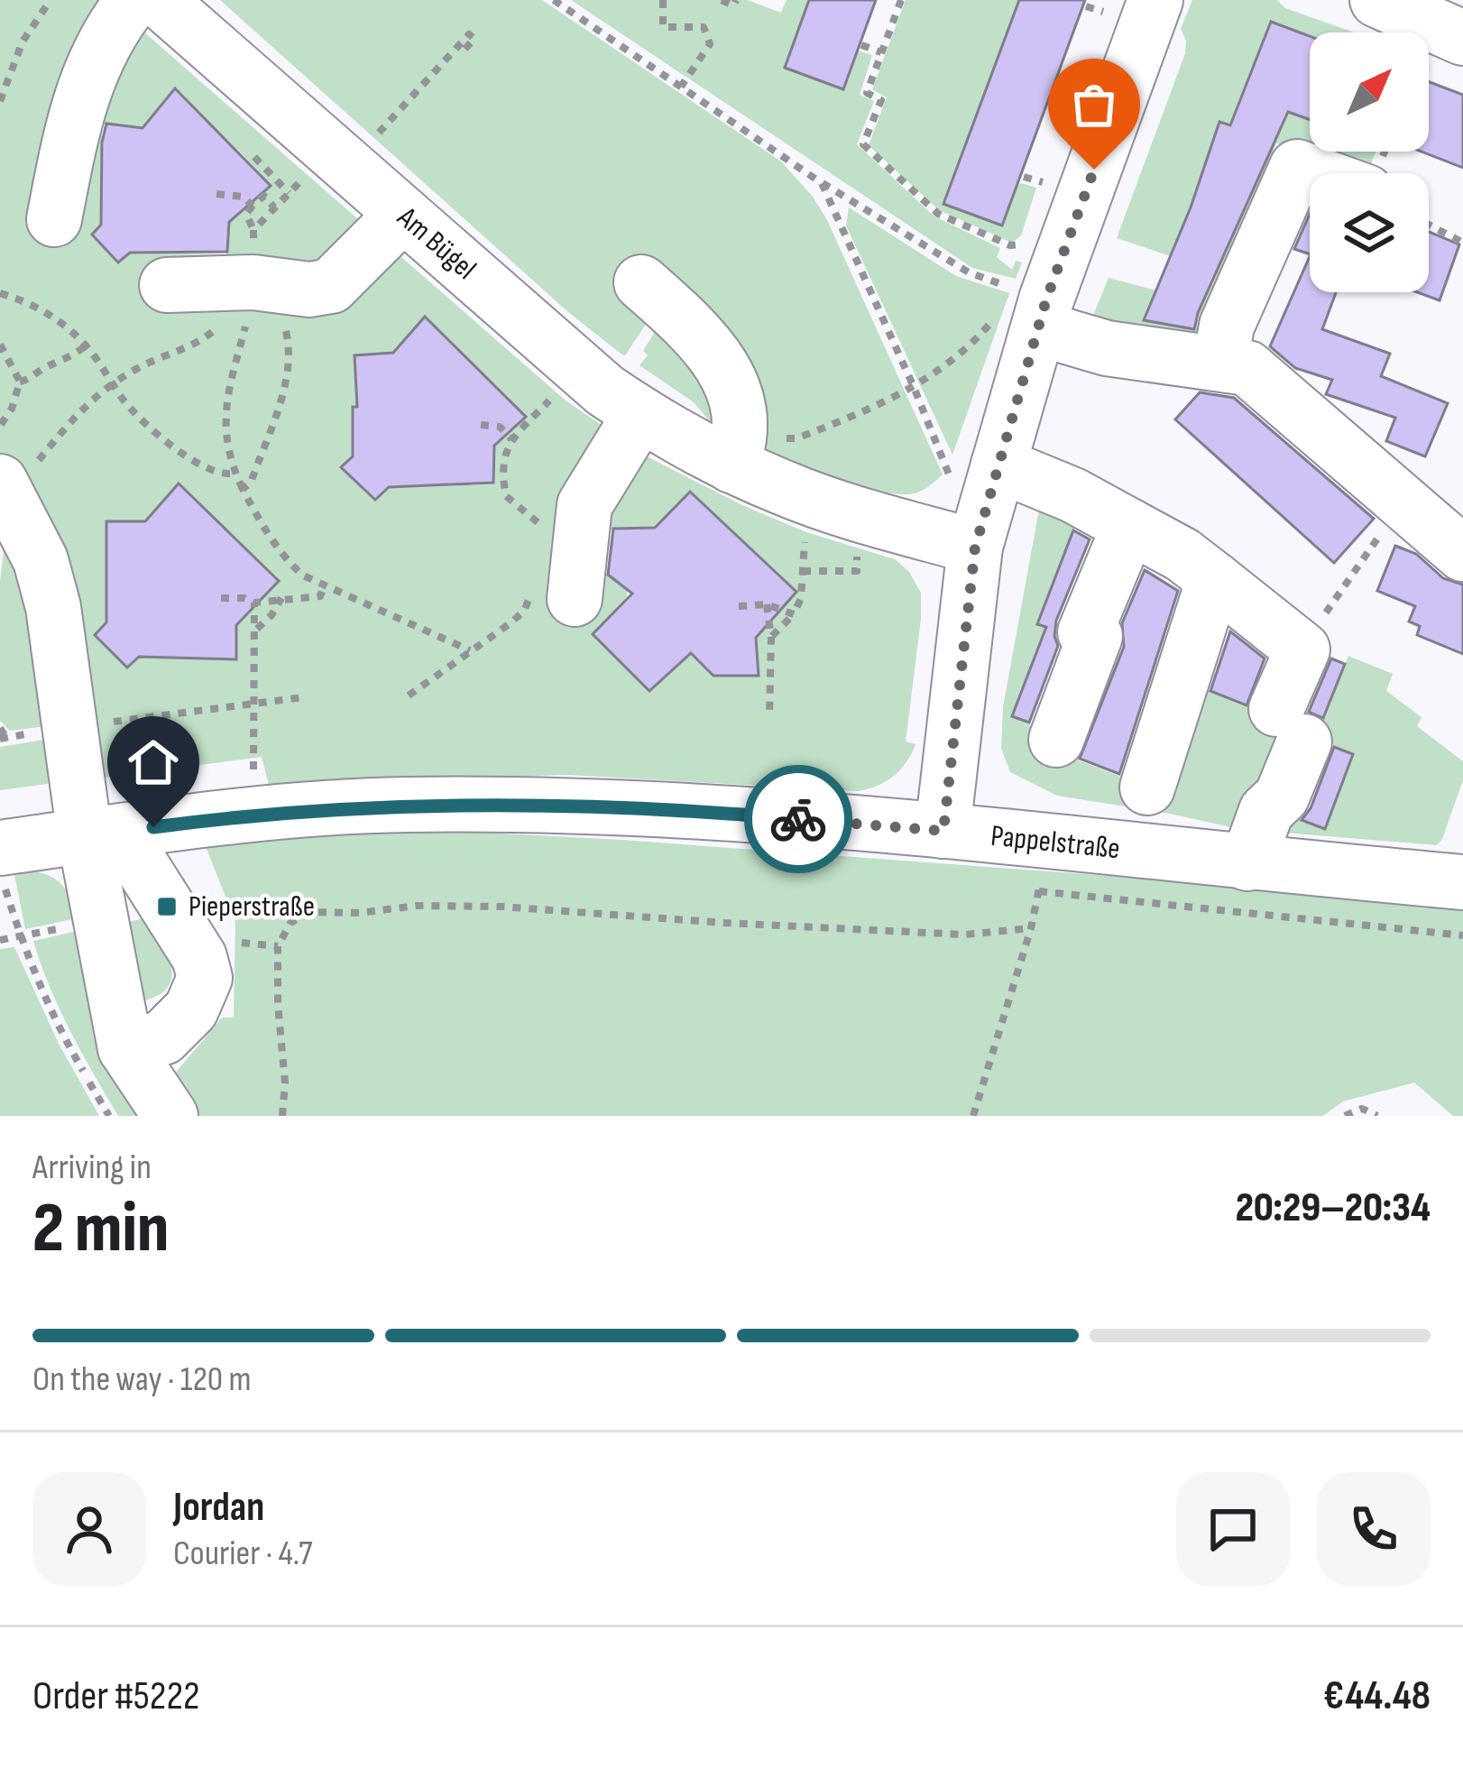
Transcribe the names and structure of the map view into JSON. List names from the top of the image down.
{
  "streets": {
    "street": ["Am Bügel", "Pappelstraße"]
  },
  "places": {
    "transit": ["Pieperstraße"]
  },
  "north": "top right",
  "page": {
    "heading": ["2 min", "Arriving in", "20:29–20:34"],
    "panel": [
      "Jordan",
      "Courier · 4.7",
      "Order #5222",
      "€44.48"
    ],
    "bar": "On the way · 120 m"
  }
}
